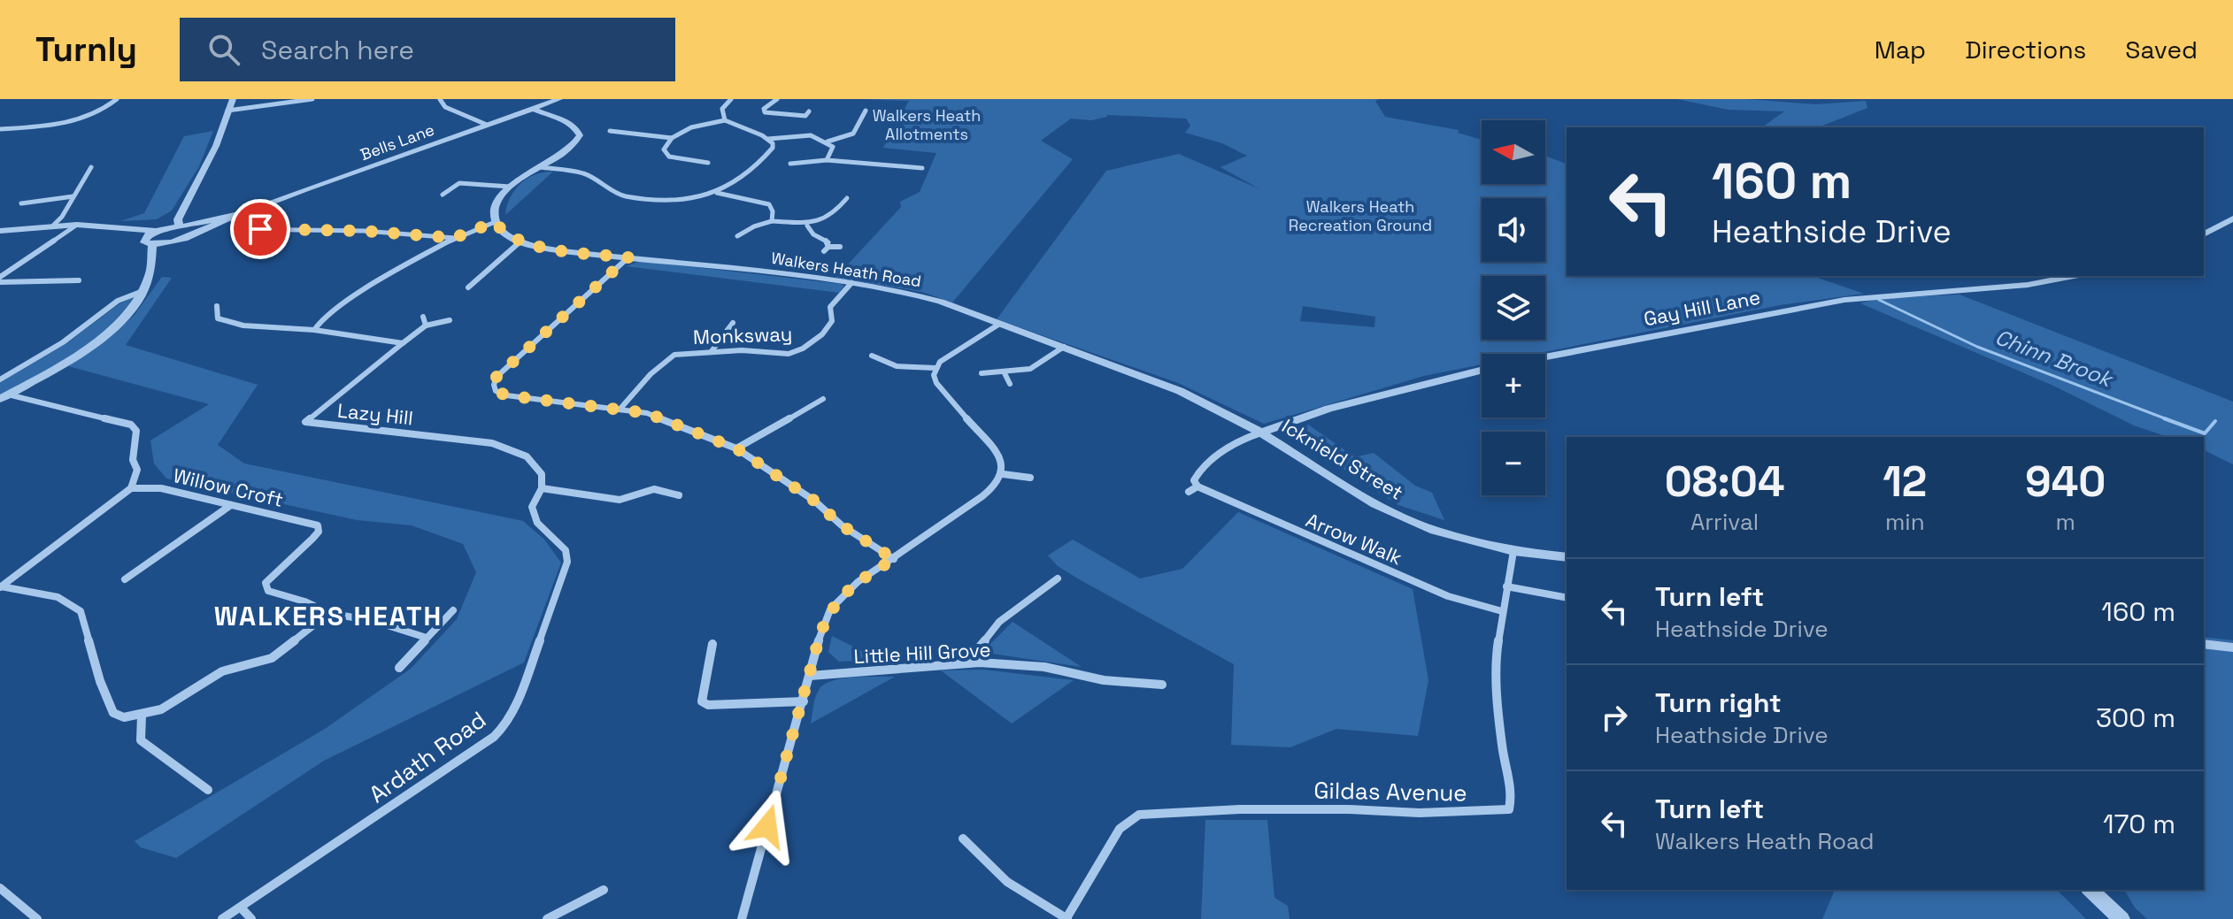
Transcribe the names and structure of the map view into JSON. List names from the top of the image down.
{
  "streets": {
    "street": [
      "Bells Lane",
      "Walkers Heath Road",
      "Gay Hill Lane",
      "Monksway",
      "Lazy Hill",
      "Icknield Street",
      "Willow Croft",
      "Arrow Walk",
      "Little Hill Grove",
      "Ardath Road",
      "Gildas Avenue"
    ]
  },
  "crossings": [
    ["Walkers Heath Road", "Gay Hill Lane"],
    ["Walkers Heath Road", "Monksway"],
    ["Walkers Heath Road", "Icknield Street"],
    ["Gay Hill Lane", "Icknield Street"],
    ["Lazy Hill", "Ardath Road"],
    ["Icknield Street", "Gildas Avenue"],
    ["Arrow Walk", "Gildas Avenue"]
  ],
  "districts": ["WALKERS HEATH"],
  "water": ["Chinn Brook"],
  "parks": ["Walkers Heath Allotments", "Walkers Heath Recreation Ground"],
  "north": "left",
  "page": {
    "header": "Turnly",
    "search": "Search here",
    "nav": ["Map", "Directions", "Saved"],
    "map_buttons": ["+", "−"],
    "turn": ["160 m", "Heathside Drive"],
    "eta": [
      "08:04",
      "Arrival",
      "12",
      "min",
      "940",
      "m"
    ],
    "list": [
      {
        "name": "Turn left",
        "note": "Heathside Drive",
        "value": "160 m"
      },
      {
        "name": "Turn right",
        "note": "Heathside Drive",
        "value": "300 m"
      },
      {
        "name": "Turn left",
        "note": "Walkers Heath Road",
        "value": "170 m"
      }
    ]
  }
}
